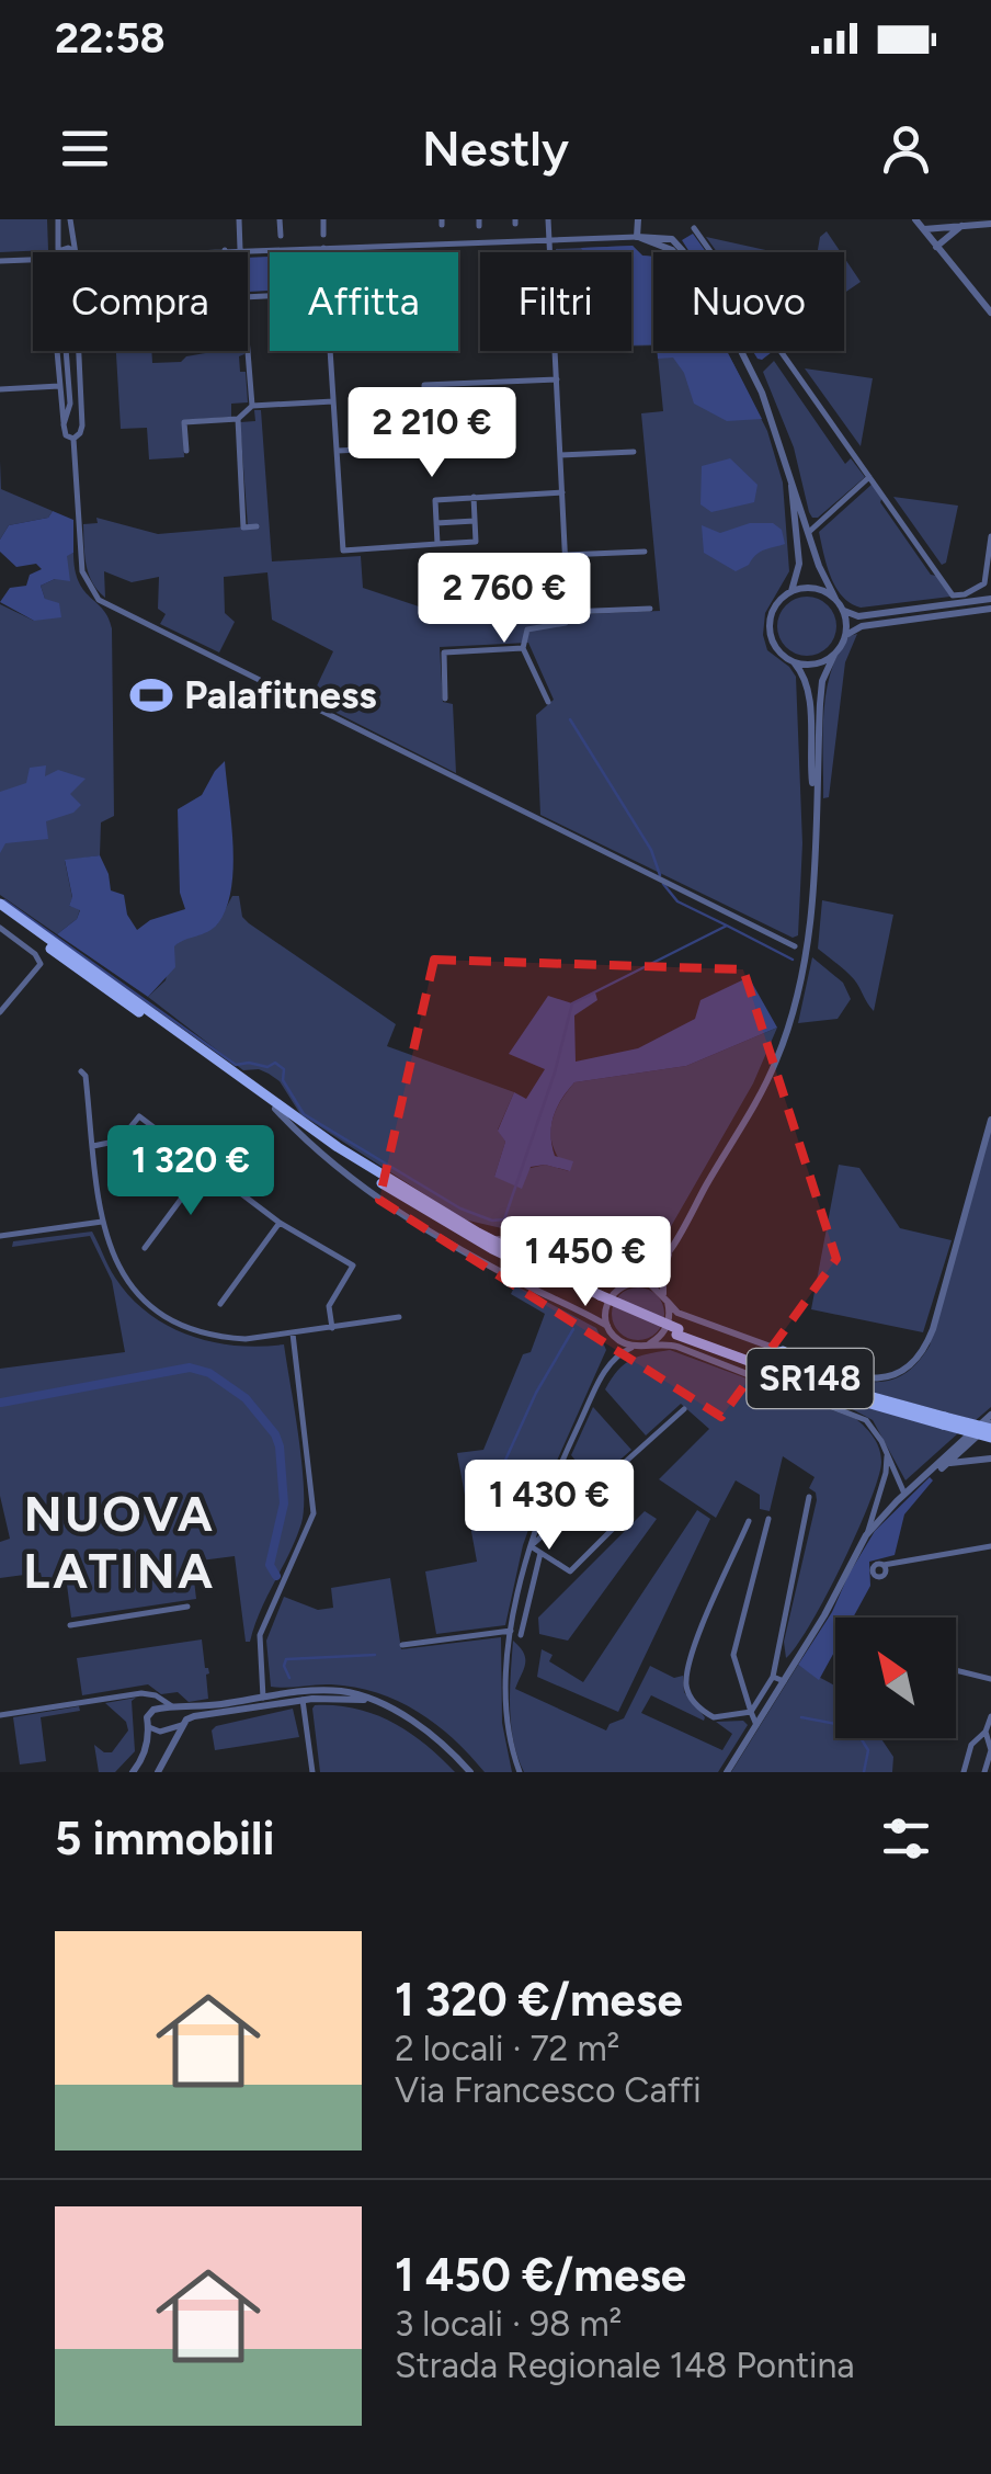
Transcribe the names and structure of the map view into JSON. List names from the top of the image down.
{
  "streets": {
    "main road": ["SR148"]
  },
  "districts": ["NUOVA LATINA"],
  "places": {
    "sports": ["Palafitness"]
  },
  "north": "top left",
  "page": {
    "status": "22:58",
    "header": "Nestly",
    "chip": [
      "Compra",
      "Affitta",
      "Filtri",
      "Nuovo"
    ],
    "price": [
      "2 210 €",
      "2 760 €",
      "1 320 €",
      "1 450 €",
      "1 430 €"
    ],
    "heading": "5 immobili",
    "list": [
      {
        "name": "1 320 €/mese",
        "note": "2 locali · 72 m² · Via Francesco Caffi"
      },
      {
        "name": "1 450 €/mese",
        "note": "3 locali · 98 m² · Strada Regionale 148 Pontina"
      }
    ]
  }
}
